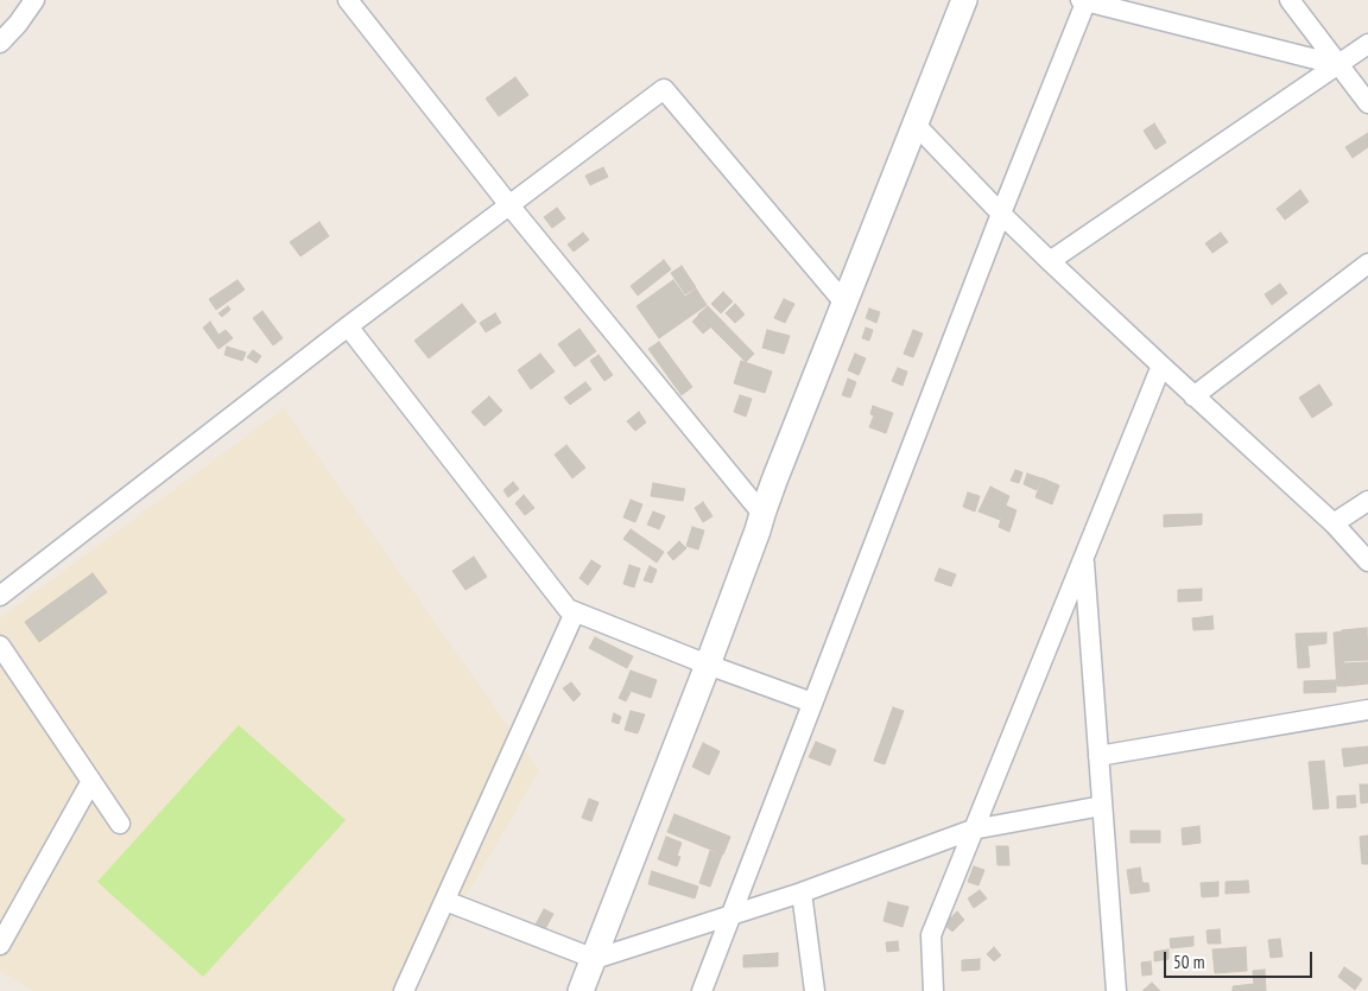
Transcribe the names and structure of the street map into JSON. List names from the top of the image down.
{
  "scale_bar": "50 m"
}
